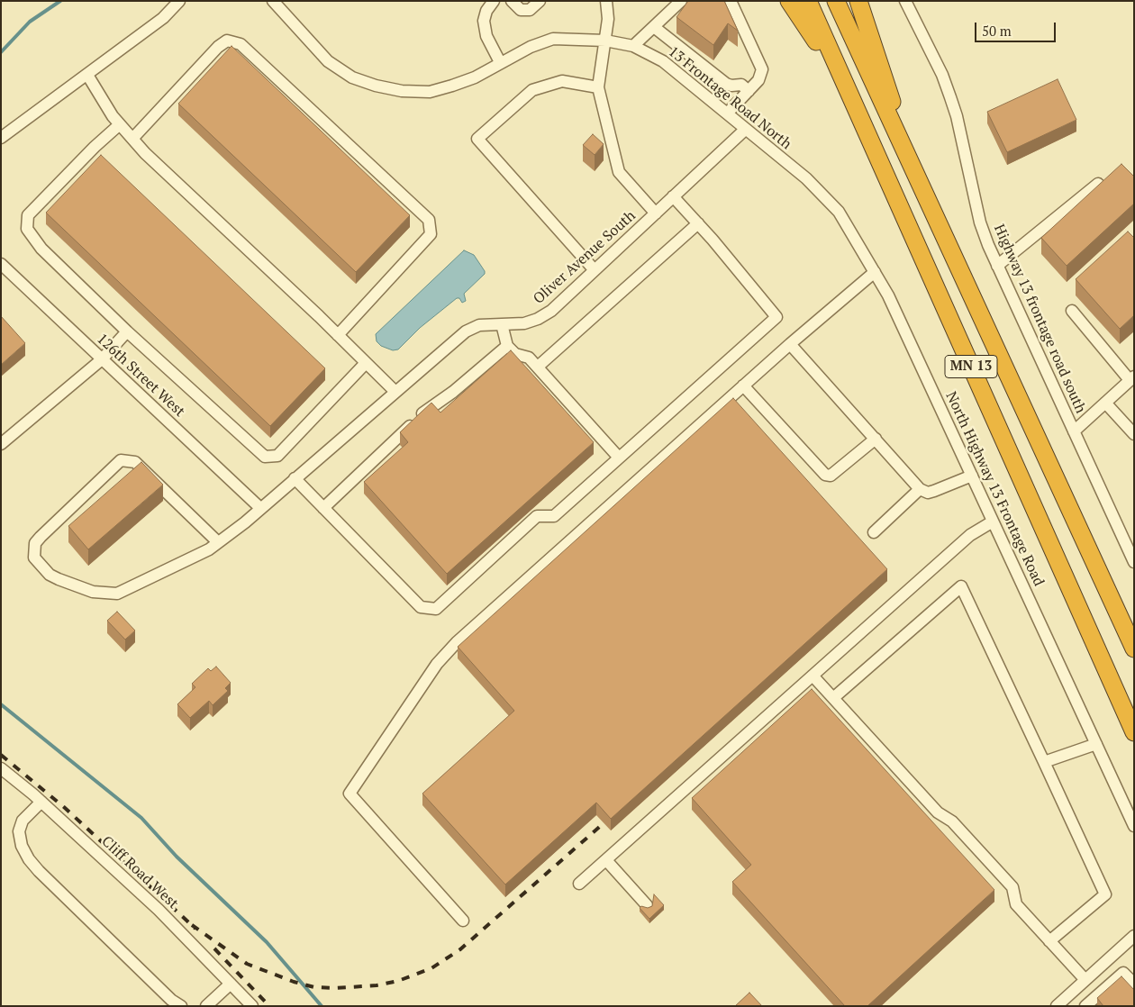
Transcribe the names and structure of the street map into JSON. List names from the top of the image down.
{
  "streets": {
    "highway": ["MN 13"],
    "street": [
      "13 Frontage Road North",
      "Oliver Avenue South",
      "Highway 13 frontage road south",
      "126th Street West",
      "North Highway 13 Frontage Road",
      "Cliff Road West"
    ]
  },
  "crossings": [
    ["13 Frontage Road North", "Oliver Avenue South"],
    ["13 Frontage Road North", "North Highway 13 Frontage Road"],
    ["Oliver Avenue South", "126th Street West"]
  ],
  "scale_bar": "50 m"
}
